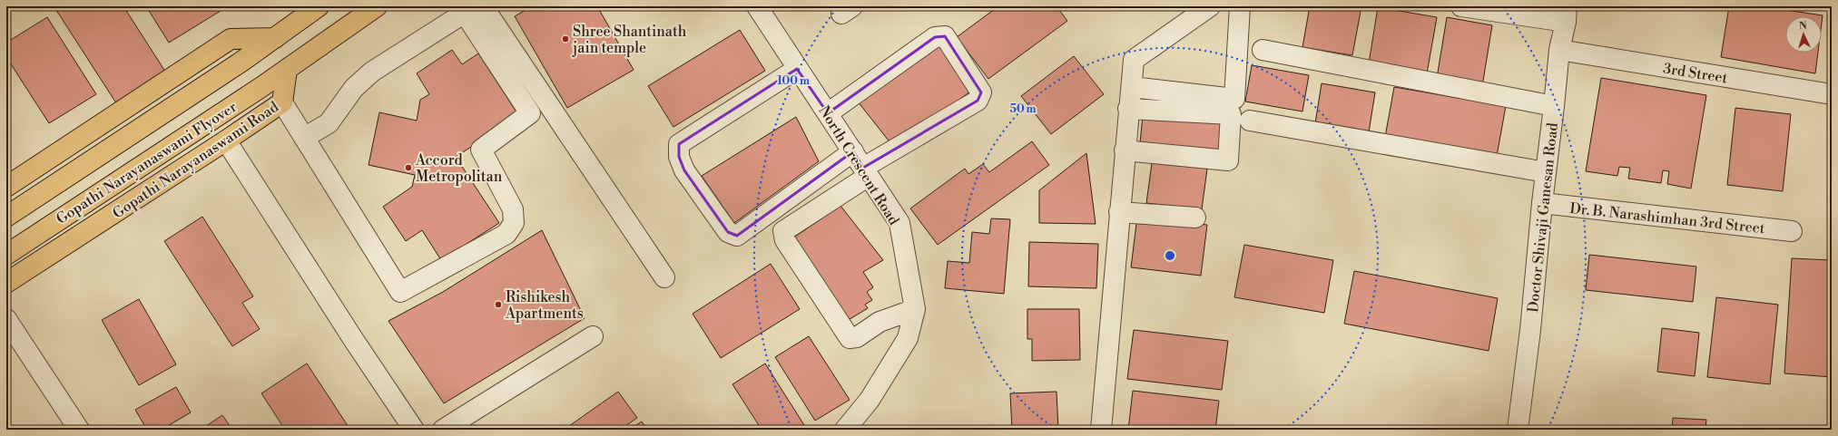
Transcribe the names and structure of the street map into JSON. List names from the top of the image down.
{
  "streets": {
    "main road": ["Gopathi Narayanaswami Road", "Gopathi Narayanaswami Flyover"],
    "street": [
      "3rd Street",
      "North Crescent Road",
      "Doctor Shivaji Ganesan Road",
      "Dr. B. Narashimhan 3rd Street"
    ]
  },
  "crossings": [
    ["3rd Street", "Doctor Shivaji Ganesan Road"],
    ["Gopathi Narayanaswami Road", "Gopathi Narayanaswami Flyover"],
    ["Doctor Shivaji Ganesan Road", "Dr. B. Narashimhan 3rd Street"]
  ],
  "places": ["Shree Shantinath jain temple", "Accord Metropolitan", "Rishikesh Apartments"],
  "north": "top",
  "rings": ["100 m", "50 m"]
}
